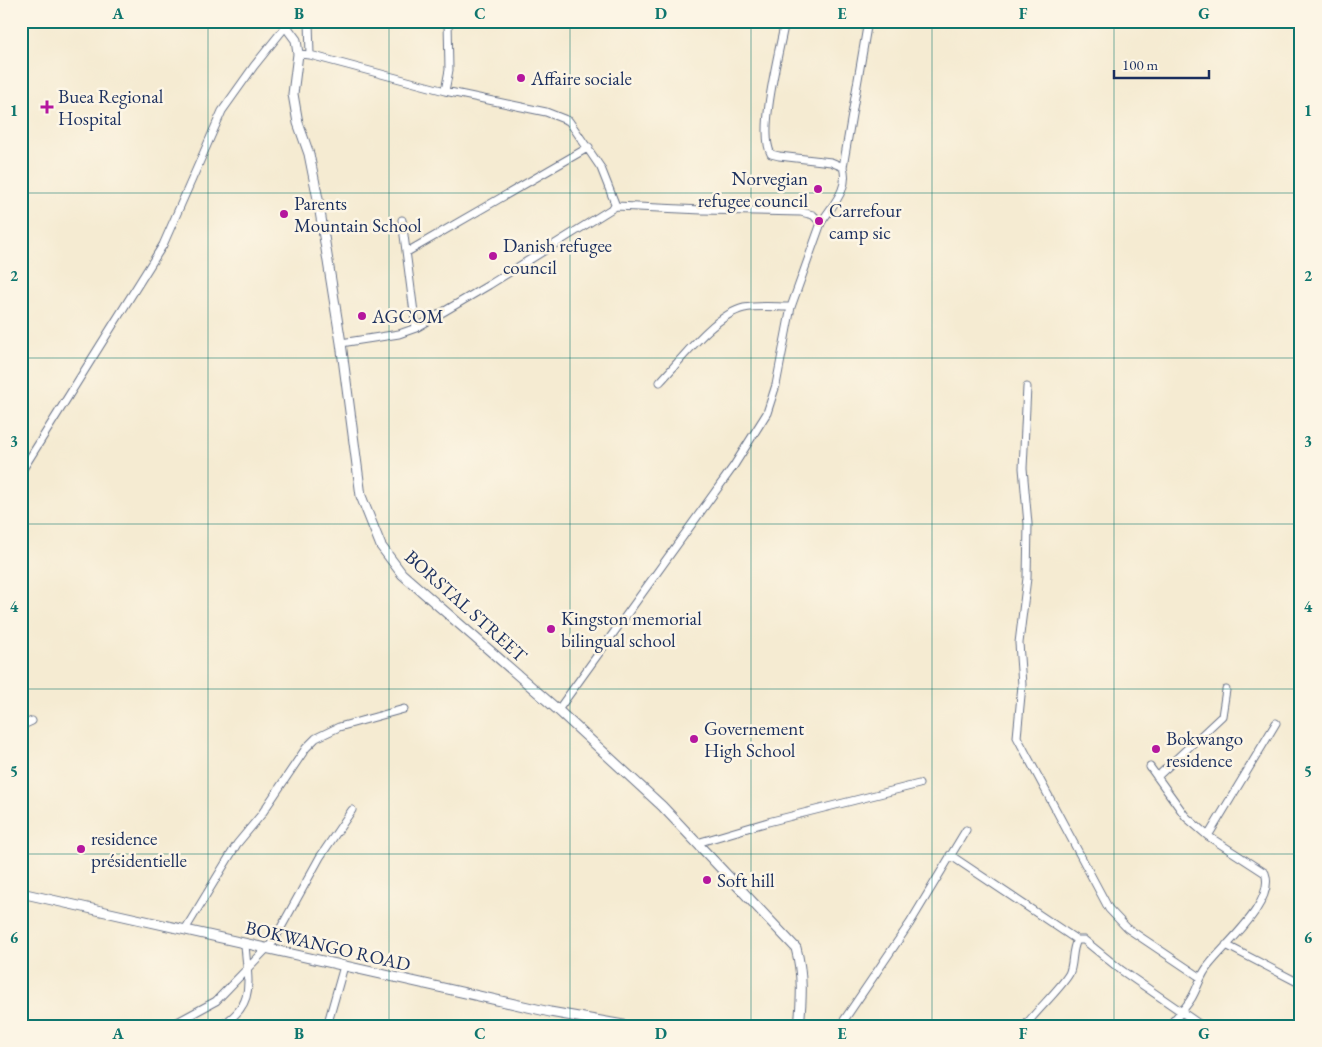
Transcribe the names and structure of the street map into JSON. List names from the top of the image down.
{
  "streets": {
    "street": ["BORSTAL STREET", "BOKWANGO ROAD"]
  },
  "places": {
    "other": [
      "Affaire sociale",
      "Norvegian refugee council",
      "Parents Mountain School",
      "Carrefour camp sic",
      "Danish refugee council",
      "AGCOM",
      "Kingston memorial bilingual school",
      "Governement High School",
      "Bokwango residence",
      "residence présidentielle",
      "Soft hill"
    ],
    "health": ["Buea Regional Hospital"]
  },
  "scale_bar": "100 m",
  "grid": {
    "columns": [
      "A",
      "B",
      "C",
      "D",
      "E",
      "F",
      "G"
    ],
    "rows": [
      "1",
      "2",
      "3",
      "4",
      "5",
      "6"
    ]
  }
}
